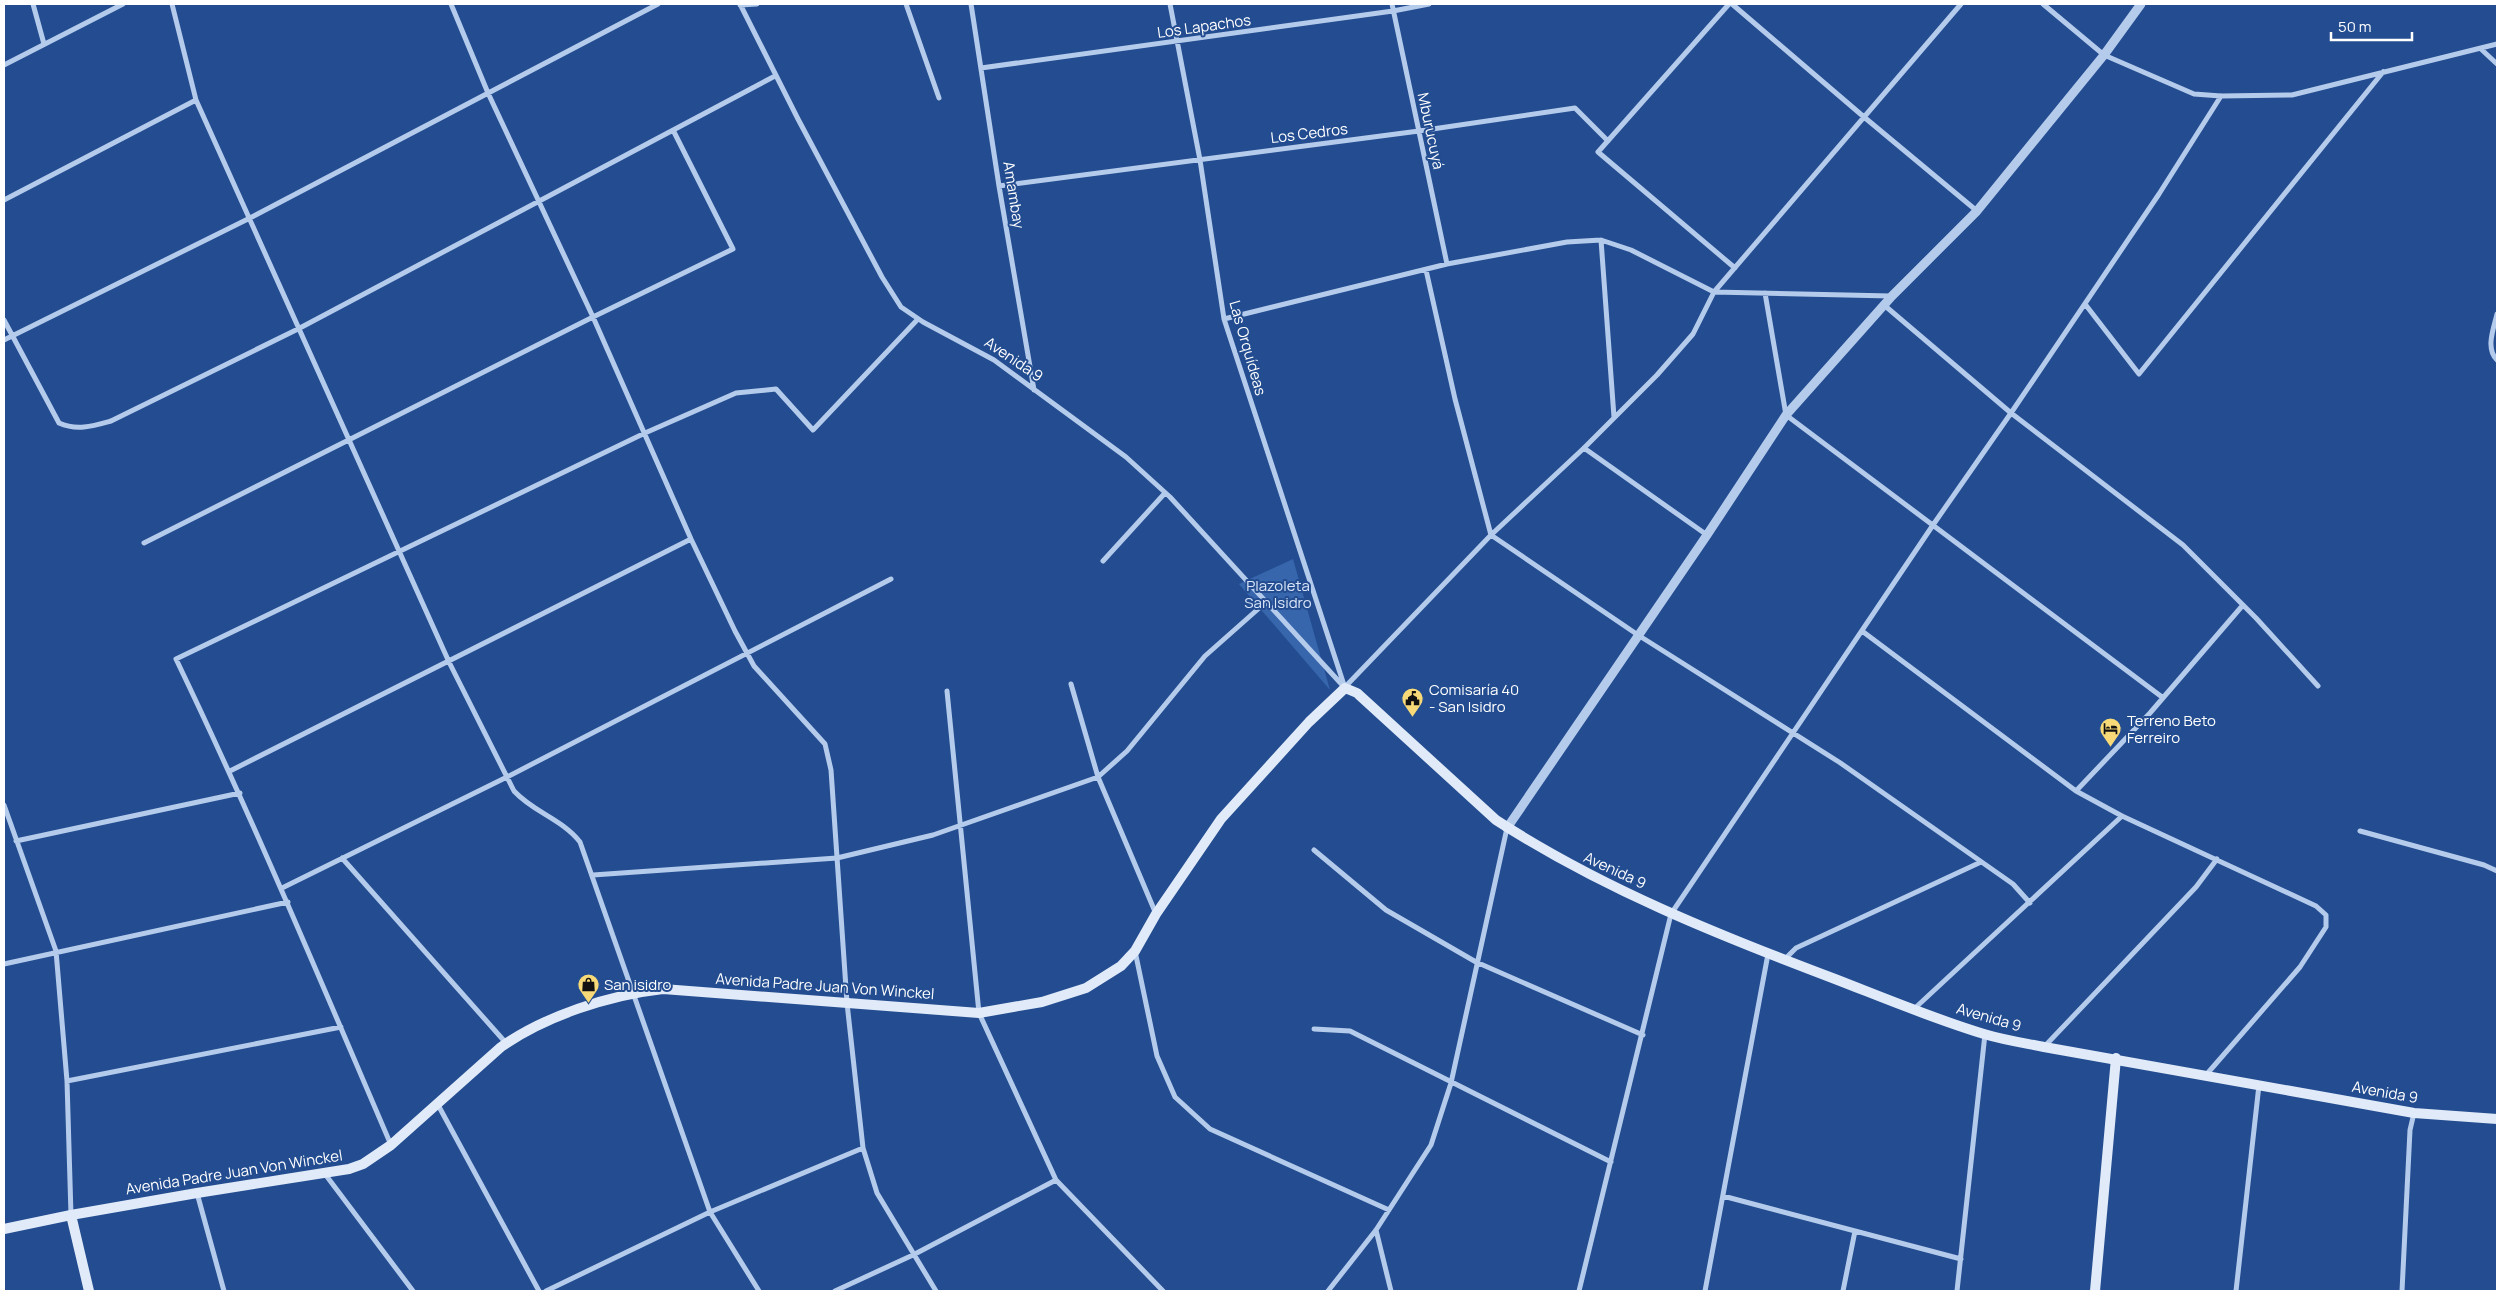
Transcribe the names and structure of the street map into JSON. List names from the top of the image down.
{
  "streets": {
    "main road": ["Avenida 9", "Avenida Padre Juan Von Winckel"],
    "street": [
      "Los Lapachos",
      "Mburucuyá",
      "Los Cedros",
      "Amambay",
      "Las Orquídeas"
    ]
  },
  "crossings": [
    ["Los Lapachos", "Mburucuyá"],
    ["Los Lapachos", "Amambay"],
    ["Los Lapachos", "Las Orquídeas"],
    ["Mburucuyá", "Los Cedros"],
    ["Los Cedros", "Amambay"],
    ["Los Cedros", "Las Orquídeas"],
    ["Amambay", "Avenida 9"],
    ["Las Orquídeas", "Avenida 9"],
    ["Las Orquídeas", "Avenida Padre Juan Von Winckel"],
    ["Avenida 9", "Avenida Padre Juan Von Winckel"]
  ],
  "parks": ["Plazoleta San Isidro"],
  "places": {
    "public building": ["Comisaría 40 - San Isidro"],
    "hotel": ["Terreno Beto Ferreiro"],
    "shop": ["San isidro"]
  },
  "scale_bar": "50 m"
}
